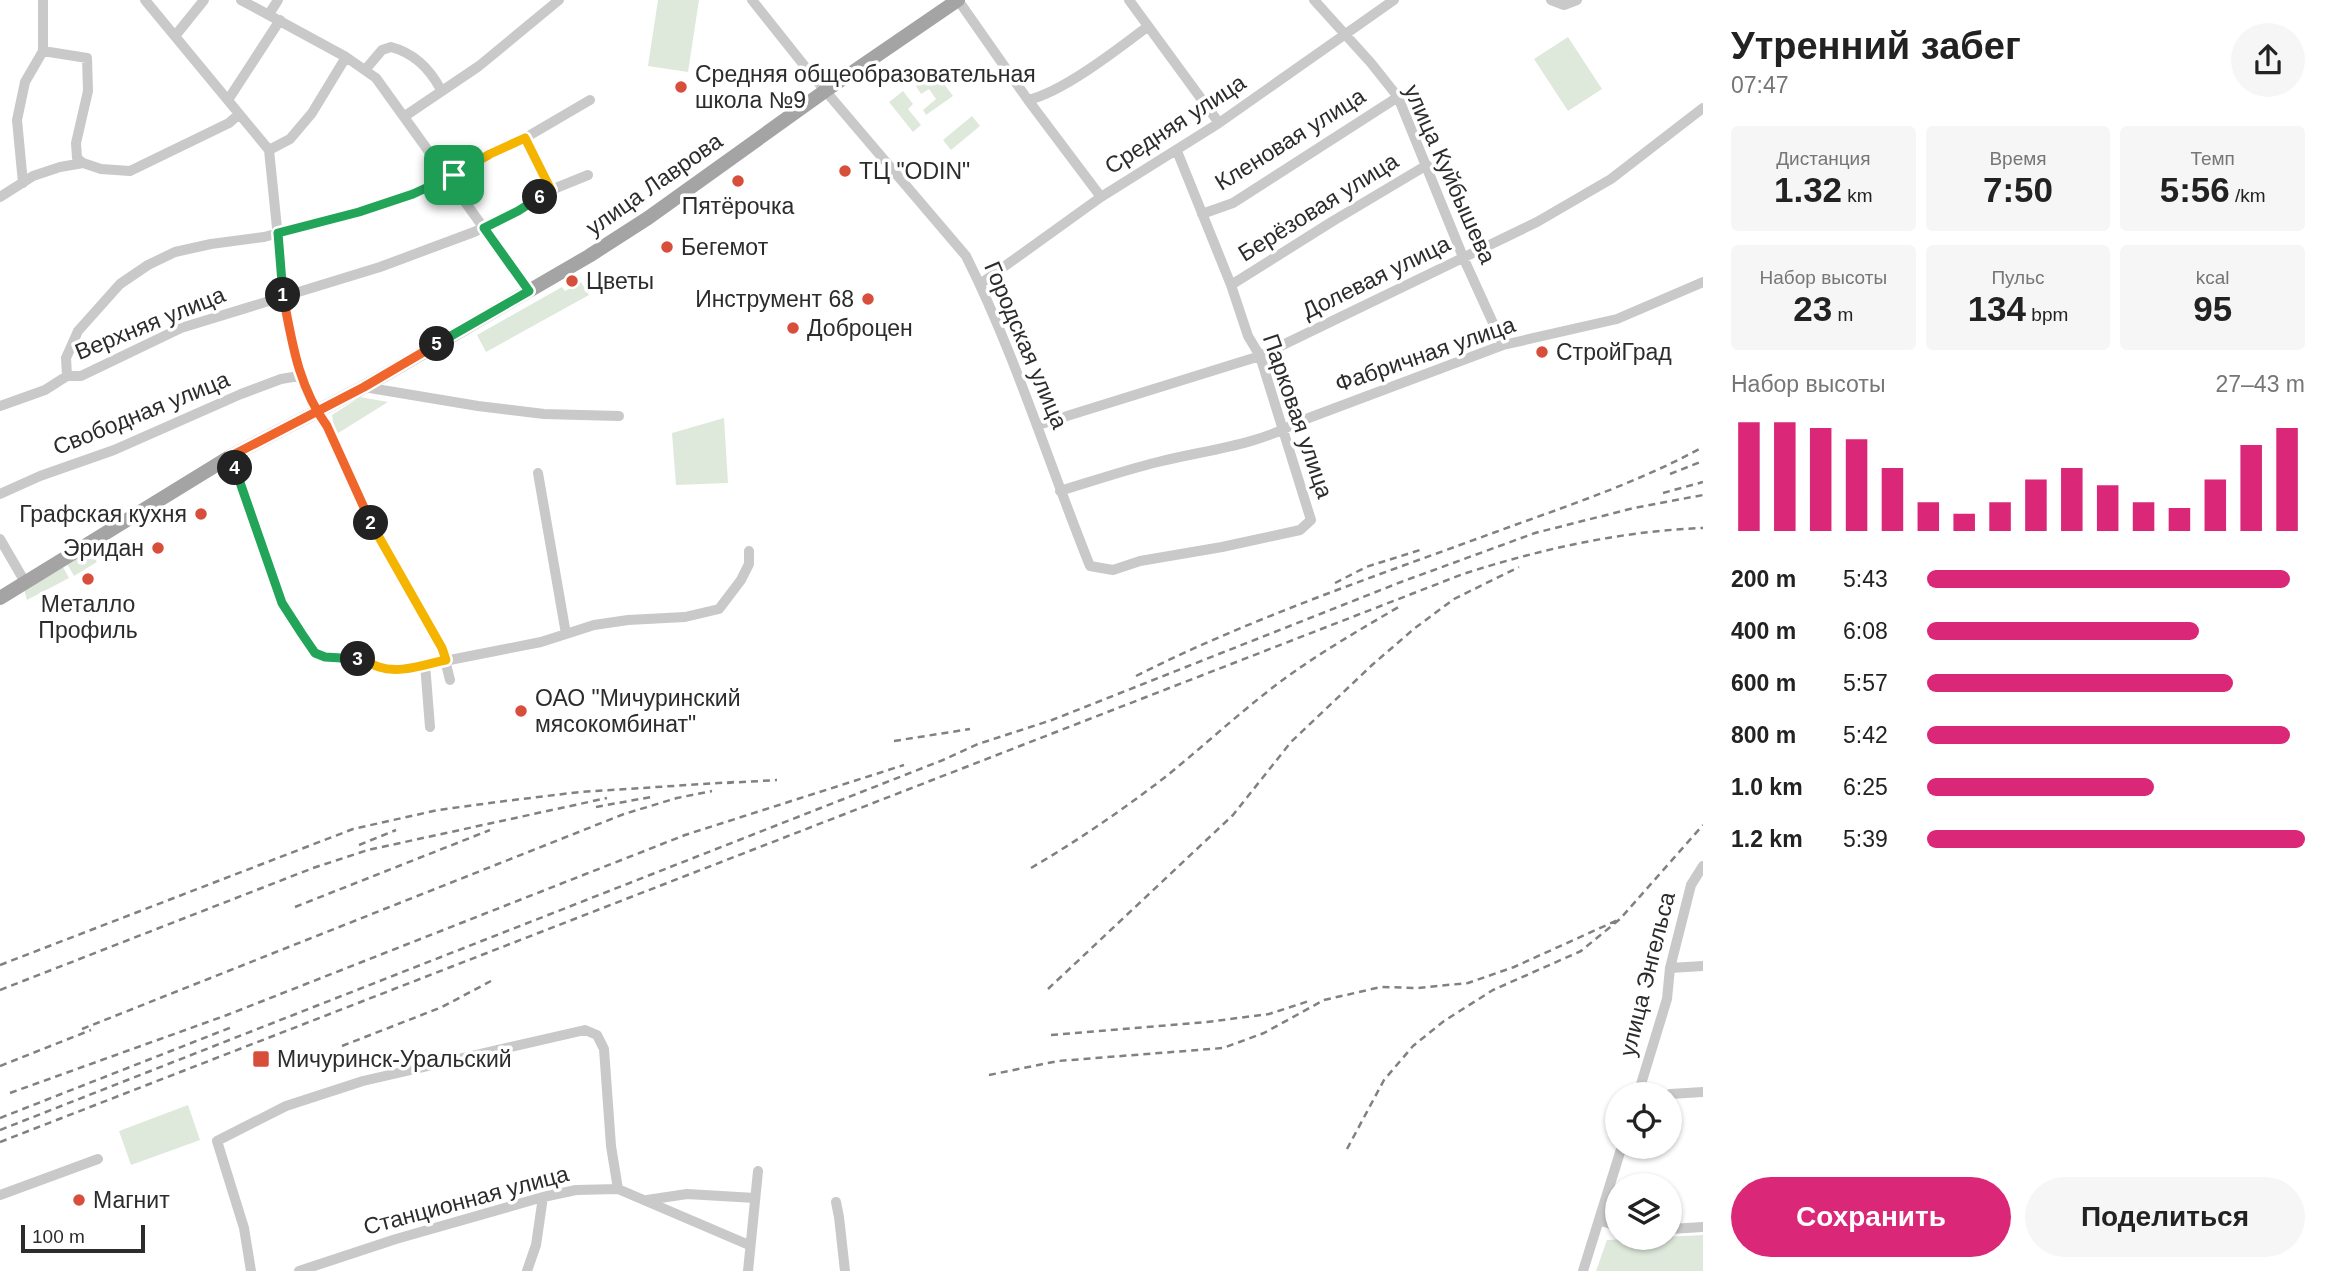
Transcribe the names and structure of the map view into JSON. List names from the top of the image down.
{
  "streets": {
    "main road": ["улица Лаврова"],
    "street": [
      "Средняя улица",
      "Кленовая улица",
      "улица Куйбышева",
      "Берёзовая улица",
      "Долевая улица",
      "Верхняя улица",
      "Городская улица",
      "Фабричная улица",
      "Свободная улица",
      "Парковая улица",
      "улица Энгельса",
      "Станционная улица"
    ]
  },
  "crossings": [
    ["Средняя улица", "улица Куйбышева"],
    ["Средняя улица", "Городская улица"],
    ["Средняя улица", "Парковая улица"],
    ["Кленовая улица", "улица Куйбышева"],
    ["Кленовая улица", "Парковая улица"],
    ["улица Куйбышева", "Берёзовая улица"],
    ["улица Куйбышева", "Долевая улица"],
    ["улица Куйбышева", "Фабричная улица"],
    ["улица Лаврова", "Городская улица"],
    ["Берёзовая улица", "Парковая улица"],
    ["Долевая улица", "Городская улица"],
    ["Долевая улица", "Парковая улица"],
    ["Городская улица", "Фабричная улица"],
    ["Городская улица", "Парковая улица"],
    ["Фабричная улица", "Парковая улица"]
  ],
  "places": {
    "other": [
      "Средняя общеобразовательная школа №9",
      "ТЦ \"ODIN\"",
      "Пятёрочка",
      "Бегемот",
      "Цветы",
      "Инструмент 68",
      "Доброцен",
      "СтройГрад",
      "Графская кухня",
      "Эридан",
      "Металло Профиль",
      "ОАО \"Мичуринский мясокомбинат\"",
      "Магнит"
    ],
    "transit": ["Мичуринск-Уральский"]
  },
  "scale_bar": "100 m",
  "page": {
    "heading": ["Утренний забег", "07:47"],
    "stats": [
      ["Дистанция", "1.32 km"],
      ["Время", "7:50"],
      ["Темп", "5:56 /km"],
      ["Набор высоты", "23 m"],
      ["Пульс", "134 bpm"],
      ["kcal", "95"]
    ],
    "pins": [
      "6",
      "1",
      "5",
      "4",
      "2",
      "3"
    ],
    "chart": ["Набор высоты", "27–43 m"],
    "list": [
      {
        "name": "200 m",
        "note": "5:43"
      },
      {
        "name": "400 m",
        "note": "6:08"
      },
      {
        "name": "600 m",
        "note": "5:57"
      },
      {
        "name": "800 m",
        "note": "5:42"
      },
      {
        "name": "1.0 km",
        "note": "6:25"
      },
      {
        "name": "1.2 km",
        "note": "5:39"
      }
    ],
    "buttons": ["Сохранить", "Поделиться"],
    "scale": "100 m"
  }
}
